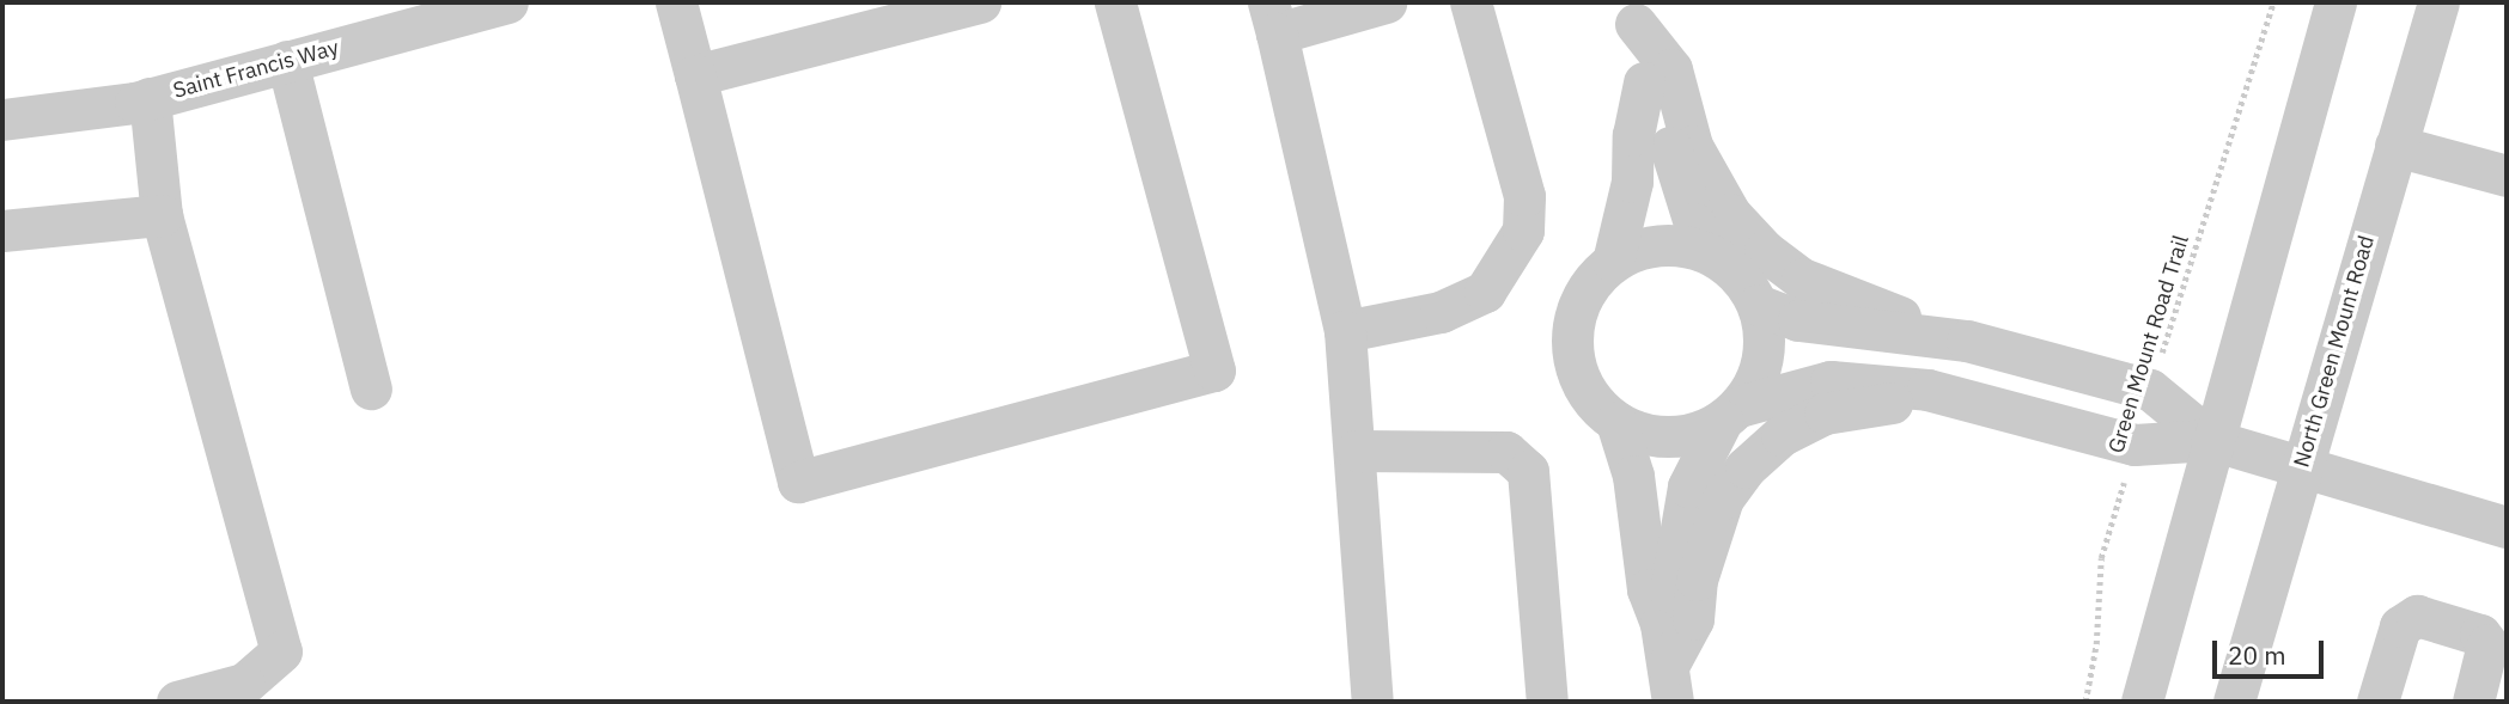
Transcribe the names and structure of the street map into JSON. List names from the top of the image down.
{
  "streets": {
    "street": ["Saint Francis Way", "North Green Mount Road"],
    "path": ["Green Mount Road Trail"]
  },
  "scale_bar": "20 m"
}
